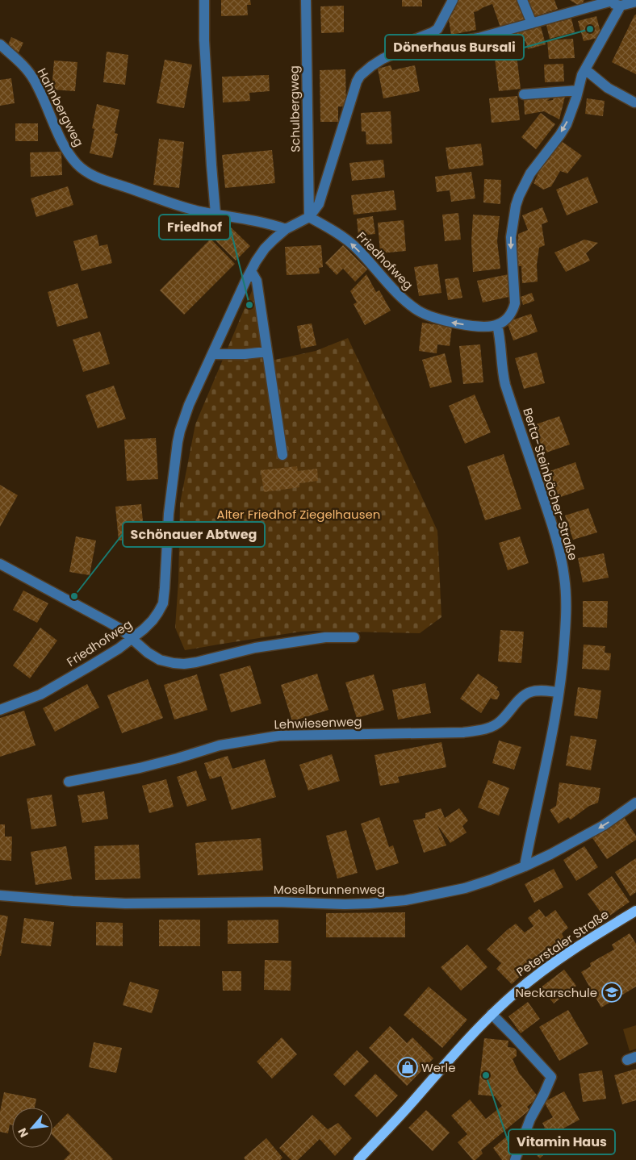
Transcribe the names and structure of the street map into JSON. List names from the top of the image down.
{
  "streets": {
    "main road": ["Peterstaler Straße"],
    "street": [
      "Hahnbergweg",
      "Schulbergweg",
      "Friedhofweg",
      "Berta-Steinbächer-Straße",
      "Lehwiesenweg",
      "Moselbrunnenweg"
    ]
  },
  "crossings": [
    ["Hahnbergweg", "Friedhofweg"],
    ["Schulbergweg", "Friedhofweg"],
    ["Friedhofweg", "Berta-Steinbächer-Straße"],
    ["Berta-Steinbächer-Straße", "Lehwiesenweg"],
    ["Berta-Steinbächer-Straße", "Moselbrunnenweg"]
  ],
  "parks": ["Alter Friedhof Ziegelhausen"],
  "places": {
    "other": [
      "Dönerhaus Bursali",
      "Friedhof",
      "Schönauer Abtweg",
      "Vitamin Haus"
    ],
    "school or university": ["Neckarschule"],
    "shop": ["Werle"]
  },
  "north": "bottom left"
}
